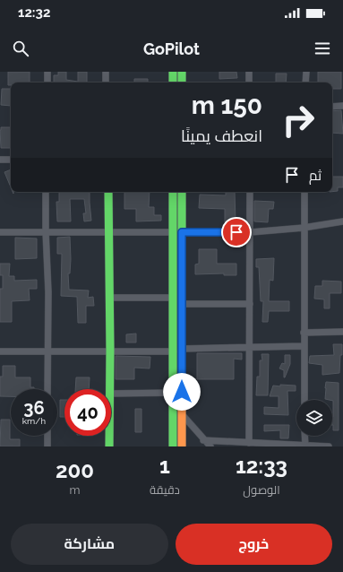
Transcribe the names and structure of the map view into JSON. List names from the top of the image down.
{
  "page": {
    "status": "12:32",
    "header": "GoPilot",
    "turn": ["150 m", "انعطف يمينًا"],
    "then": "ثم",
    "speed": "36 km/h",
    "limit": "40",
    "eta": [
      "12:33",
      "الوصول",
      "1",
      "دقيقة",
      "200",
      "m"
    ],
    "buttons": ["خروج", "مشاركة"]
  }
}
